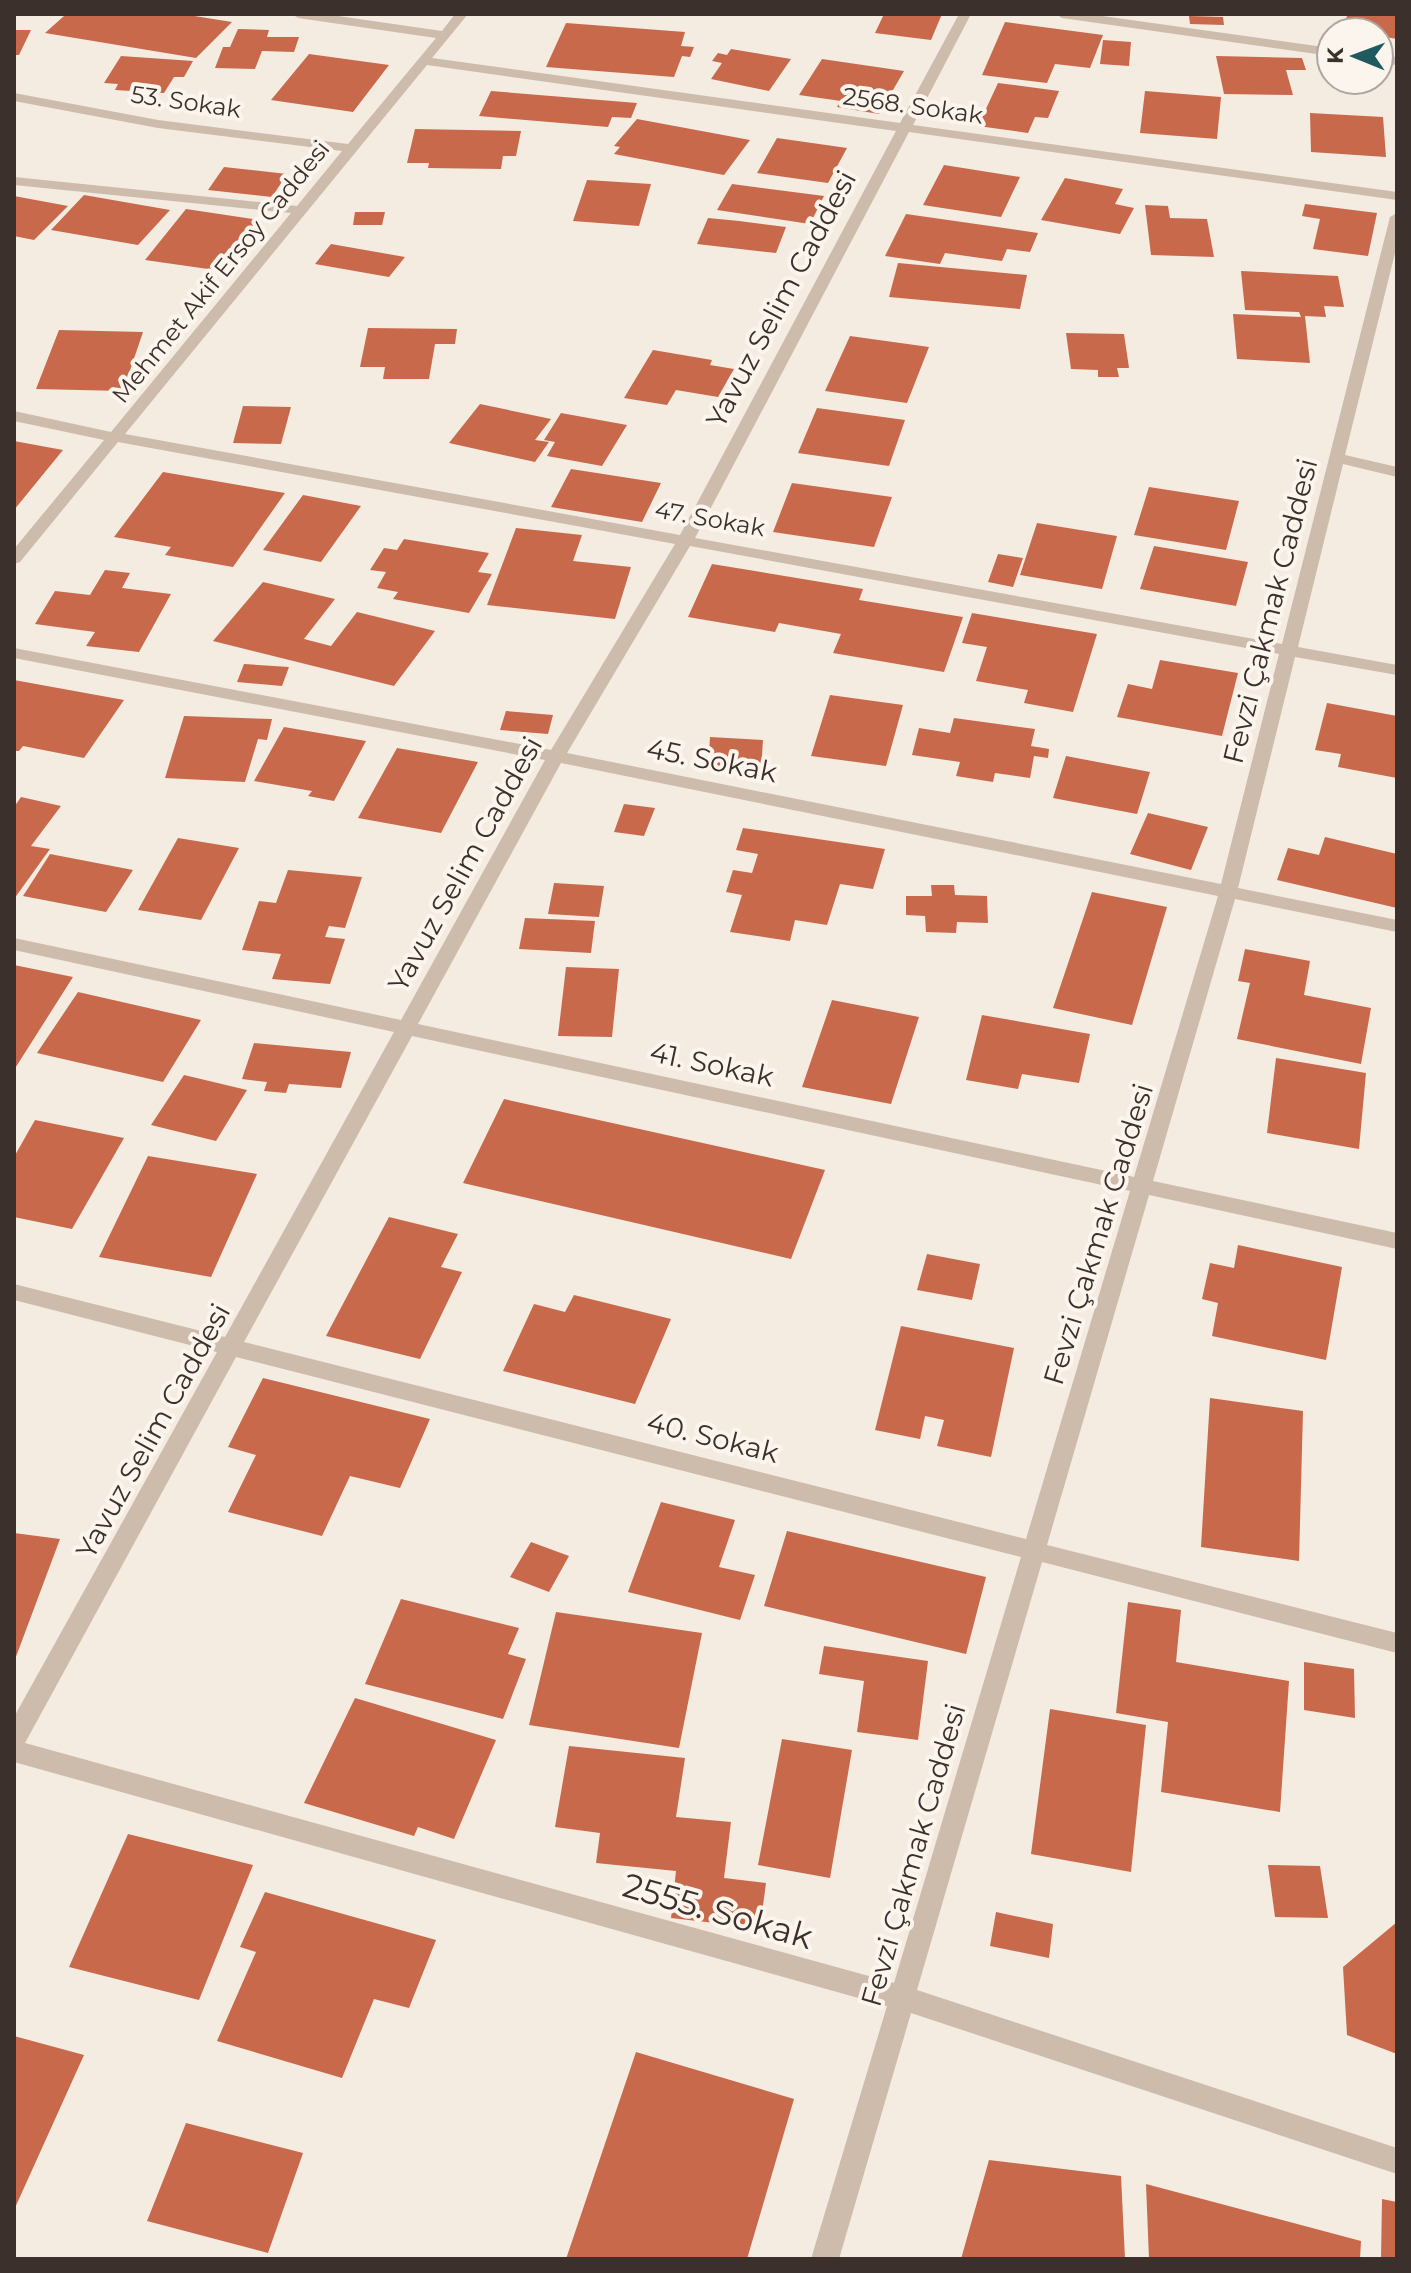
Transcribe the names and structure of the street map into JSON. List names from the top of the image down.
{
  "streets": {
    "street": [
      "53. Sokak",
      "2568. Sokak",
      "Mehmet Akif Ersoy Caddesi",
      "Yavuz Selim Caddesi",
      "47. Sokak",
      "Fevzi Çakmak Caddesi",
      "45. Sokak",
      "41. Sokak",
      "40. Sokak",
      "2555. Sokak"
    ]
  },
  "crossings": [
    ["53. Sokak", "Mehmet Akif Ersoy Caddesi"],
    ["2568. Sokak", "Mehmet Akif Ersoy Caddesi"],
    ["2568. Sokak", "Yavuz Selim Caddesi"],
    ["Mehmet Akif Ersoy Caddesi", "47. Sokak"],
    ["Yavuz Selim Caddesi", "47. Sokak"],
    ["Yavuz Selim Caddesi", "45. Sokak"],
    ["Yavuz Selim Caddesi", "41. Sokak"],
    ["Yavuz Selim Caddesi", "40. Sokak"],
    ["47. Sokak", "Fevzi Çakmak Caddesi"],
    ["Fevzi Çakmak Caddesi", "45. Sokak"],
    ["Fevzi Çakmak Caddesi", "41. Sokak"],
    ["Fevzi Çakmak Caddesi", "40. Sokak"],
    ["Fevzi Çakmak Caddesi", "2555. Sokak"]
  ],
  "north": "left"
}
